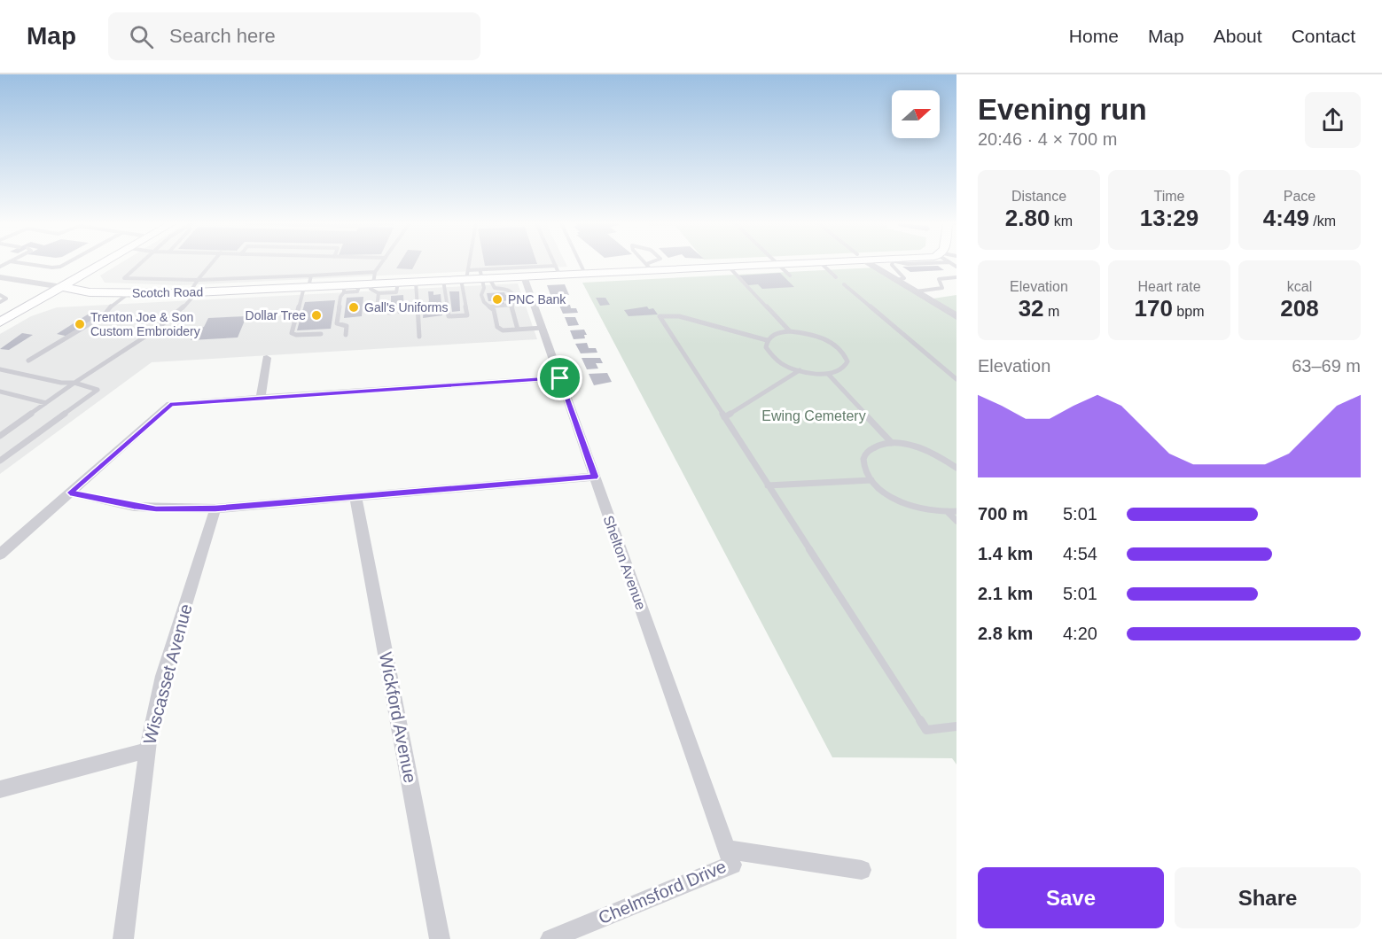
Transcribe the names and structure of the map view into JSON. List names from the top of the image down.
{
  "streets": {
    "main road": ["Scotch Road"],
    "street": [
      "Shelton Avenue",
      "Wiscasset Avenue",
      "Wickford Avenue",
      "Chelmsford Drive"
    ]
  },
  "crossings": [
    ["Scotch Road", "Shelton Avenue"],
    ["Shelton Avenue", "Chelmsford Drive"]
  ],
  "parks": ["Ewing Cemetery"],
  "places": [
    "PNC Bank",
    "Gall's Uniforms",
    "Dollar Tree",
    "Trenton Joe & Son Custom Embroidery"
  ],
  "north": "right",
  "page": {
    "header": "Map",
    "search": "Search here",
    "nav": [
      "Home",
      "Map",
      "About",
      "Contact"
    ],
    "heading": ["Evening run", "20:46 · 4 × 700 m"],
    "stats": [
      ["Distance", "2.80 km"],
      ["Time", "13:29"],
      ["Pace", "4:49 /km"],
      ["Elevation", "32 m"],
      ["Heart rate", "170 bpm"],
      ["kcal", "208"]
    ],
    "chart": ["Elevation", "63–69 m"],
    "list": [
      {
        "name": "700 m",
        "note": "5:01"
      },
      {
        "name": "1.4 km",
        "note": "4:54"
      },
      {
        "name": "2.1 km",
        "note": "5:01"
      },
      {
        "name": "2.8 km",
        "note": "4:20"
      }
    ],
    "buttons": ["Save", "Share"]
  }
}
